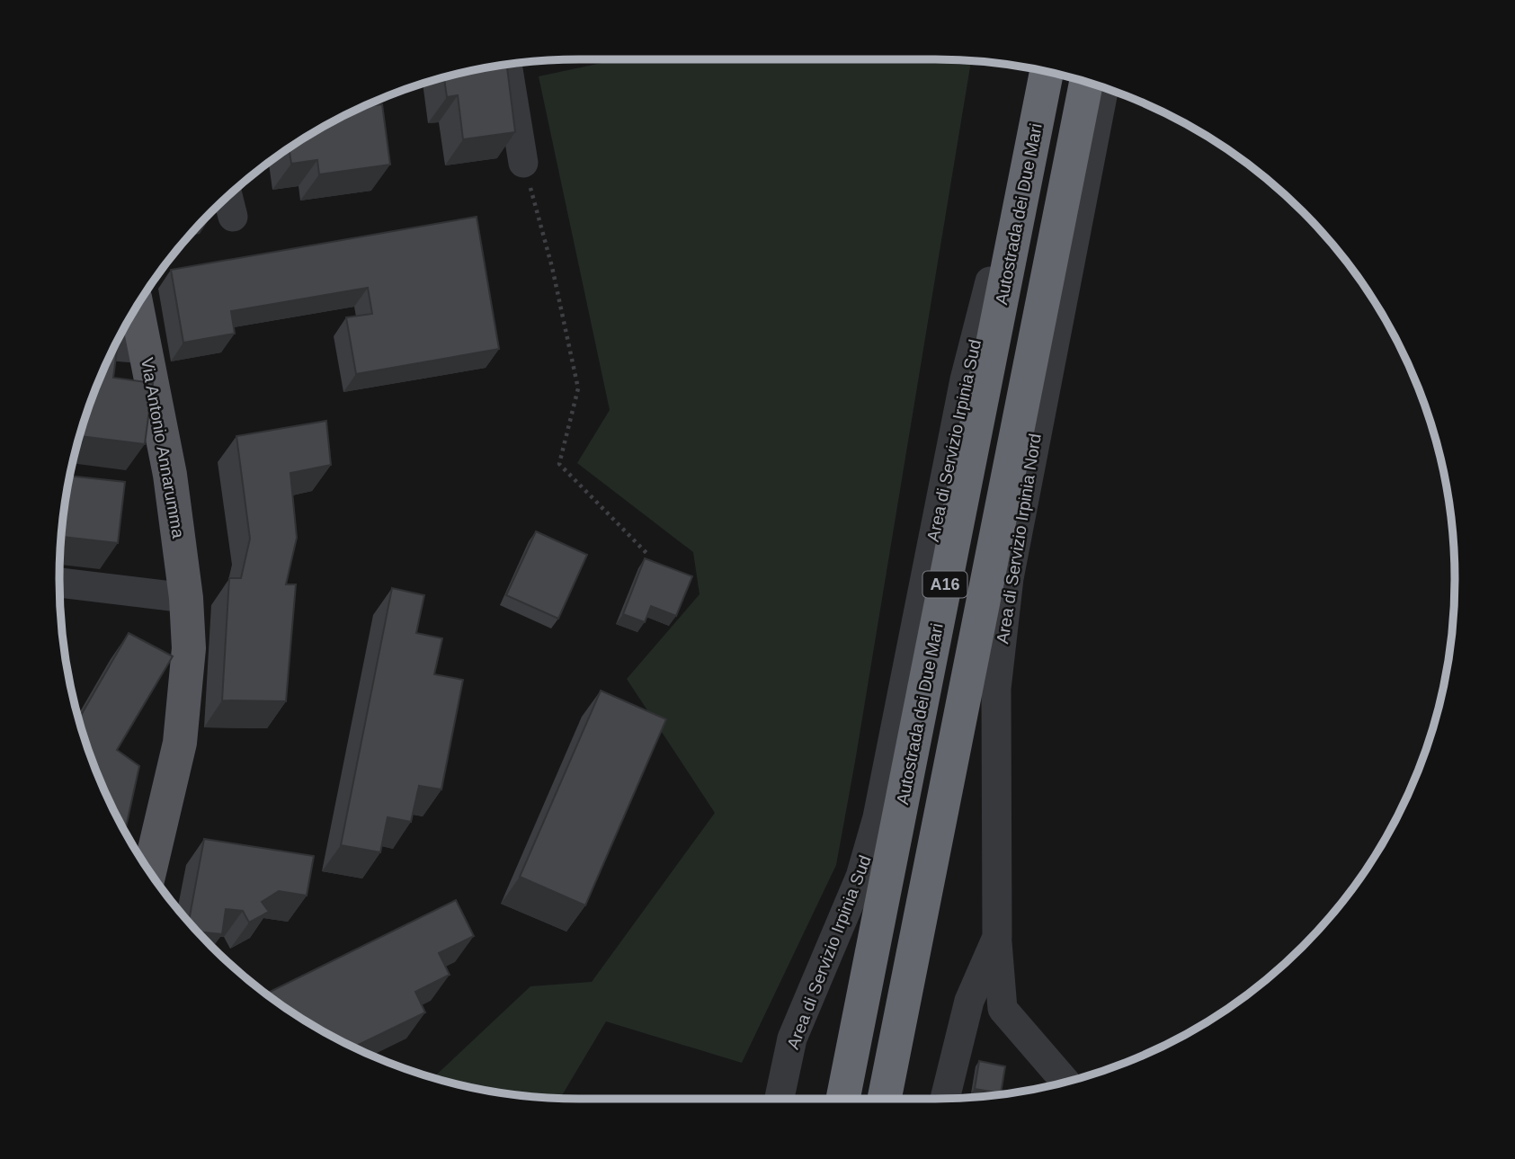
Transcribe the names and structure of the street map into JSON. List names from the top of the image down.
{
  "streets": {
    "highway": ["Autostrada dei Due Mari", "A16"],
    "main road": ["Via Antonio Annarumma"],
    "street": ["Area di Servizio Irpinia Sud", "Area di Servizio Irpinia Nord"]
  }
}
